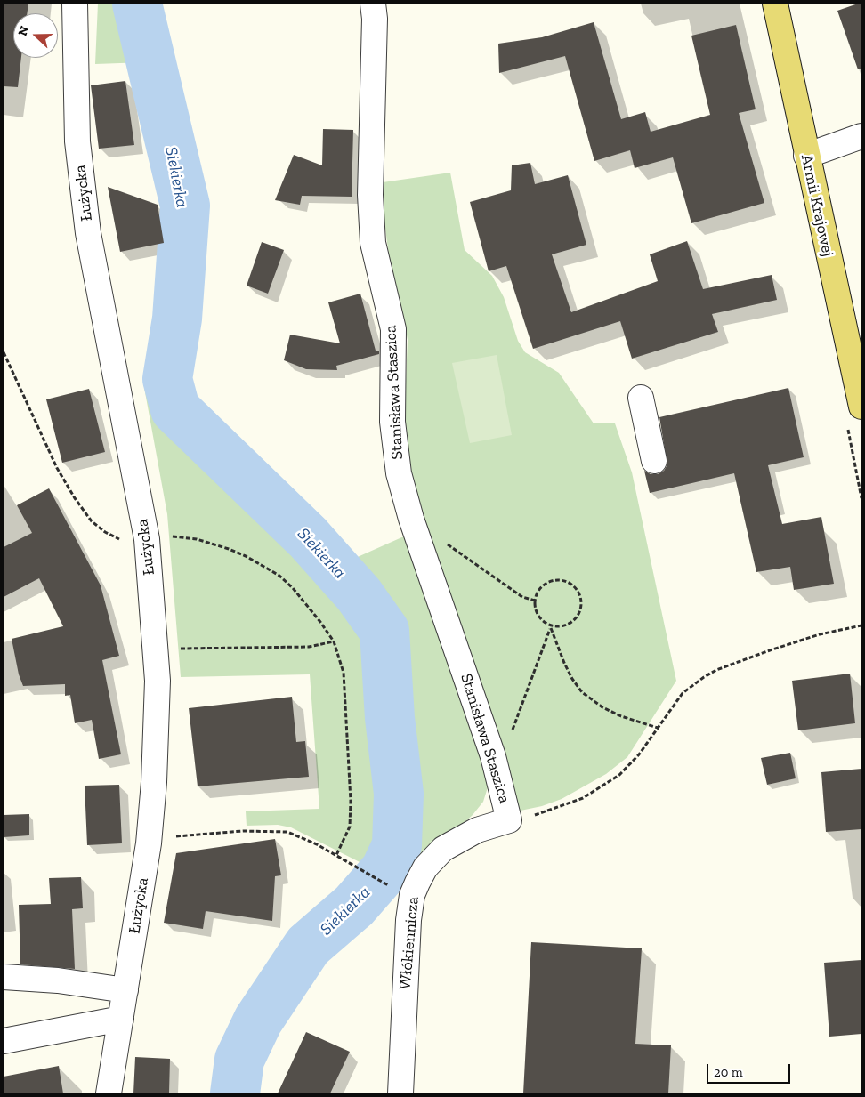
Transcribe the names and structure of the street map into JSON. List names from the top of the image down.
{
  "streets": {
    "main road": ["Armii Krajowej"],
    "street": ["Łużycka", "Stanisława Staszica", "Włókiennicza"]
  },
  "crossings": [
    ["Stanisława Staszica", "Włókiennicza"]
  ],
  "water": ["Siekierka"],
  "scale_bar": "20 m",
  "north": "left"
}
